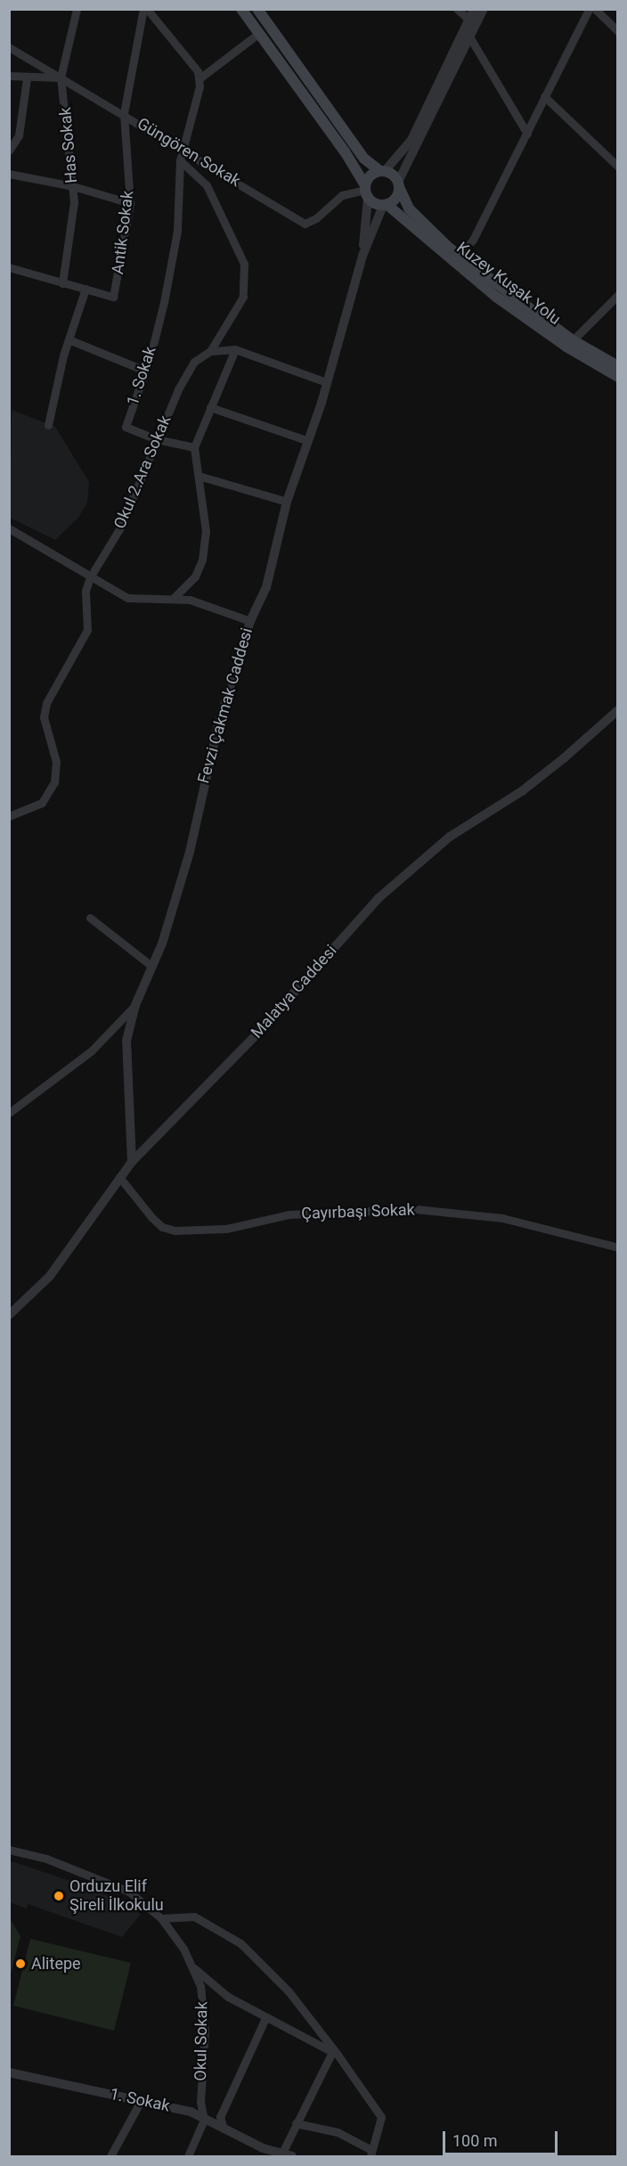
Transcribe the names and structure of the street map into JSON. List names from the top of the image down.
{
  "streets": {
    "main road": ["Kuzey Kuşak Yolu"],
    "street": [
      "Has Sokak",
      "Güngören Sokak",
      "Antik Sokak",
      "1. Sokak",
      "Okul 2.Ara Sokak",
      "Fevzi Çakmak Caddesi",
      "Malatya Caddesi",
      "Çayırbaşı Sokak",
      "Okul Sokak"
    ]
  },
  "crossings": [
    ["Has Sokak", "Güngören Sokak"],
    ["Güngören Sokak", "Antik Sokak"],
    ["Güngören Sokak", "Kuzey Kuşak Yolu"],
    ["Güngören Sokak", "1. Sokak"],
    ["1. Sokak", "Okul 2.Ara Sokak"],
    ["1. Sokak", "Okul Sokak"],
    ["Fevzi Çakmak Caddesi", "Malatya Caddesi"],
    ["Malatya Caddesi", "Çayırbaşı Sokak"]
  ],
  "places": ["Orduzu Elif Şireli İlkokulu", "Alitepe"],
  "scale_bar": "100 m"
}
